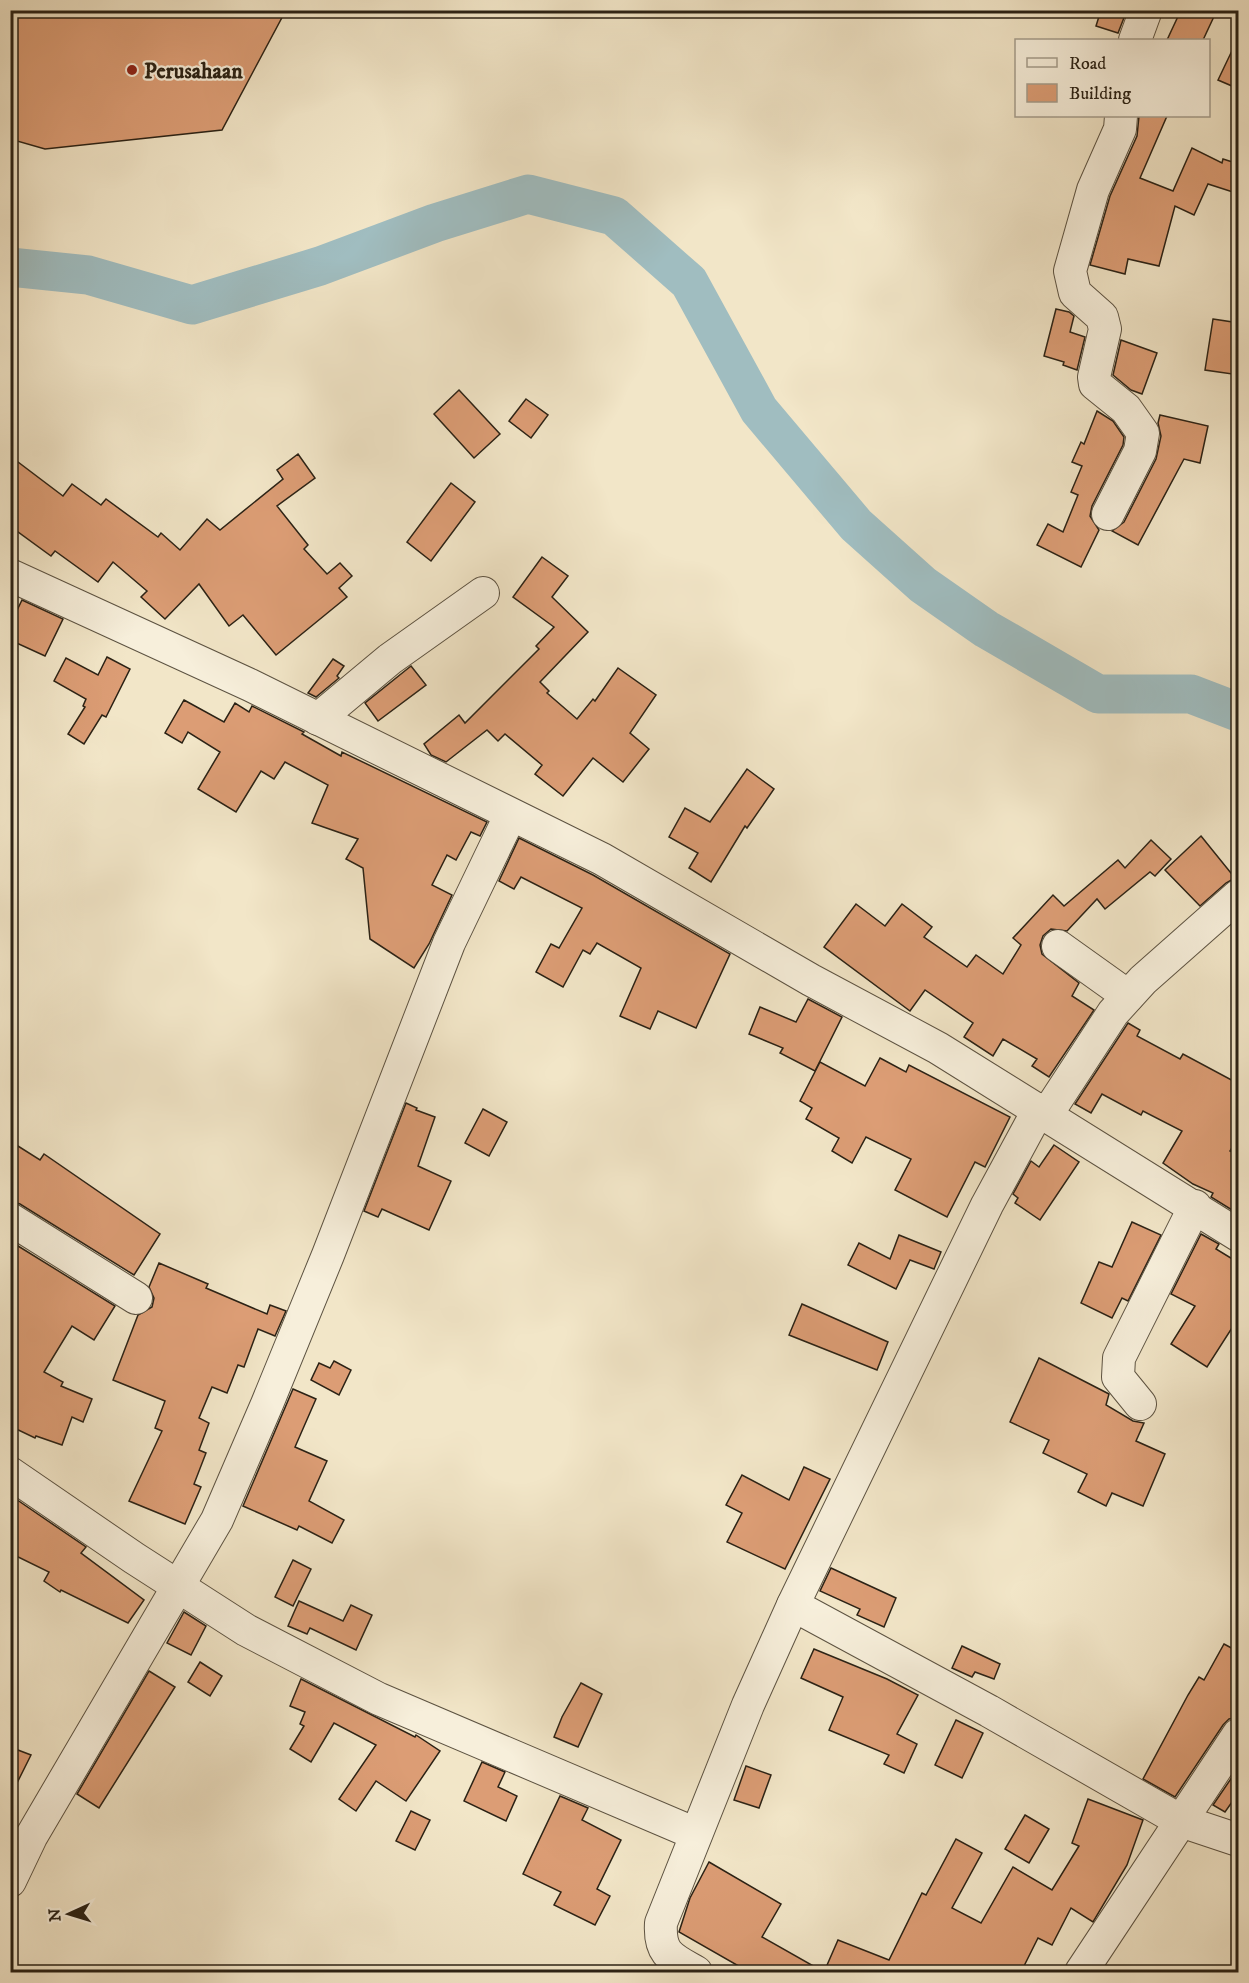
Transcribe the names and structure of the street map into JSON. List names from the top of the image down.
{
  "places": ["Perusahaan"],
  "legend": ["Road", "Building"],
  "north": "left"
}
